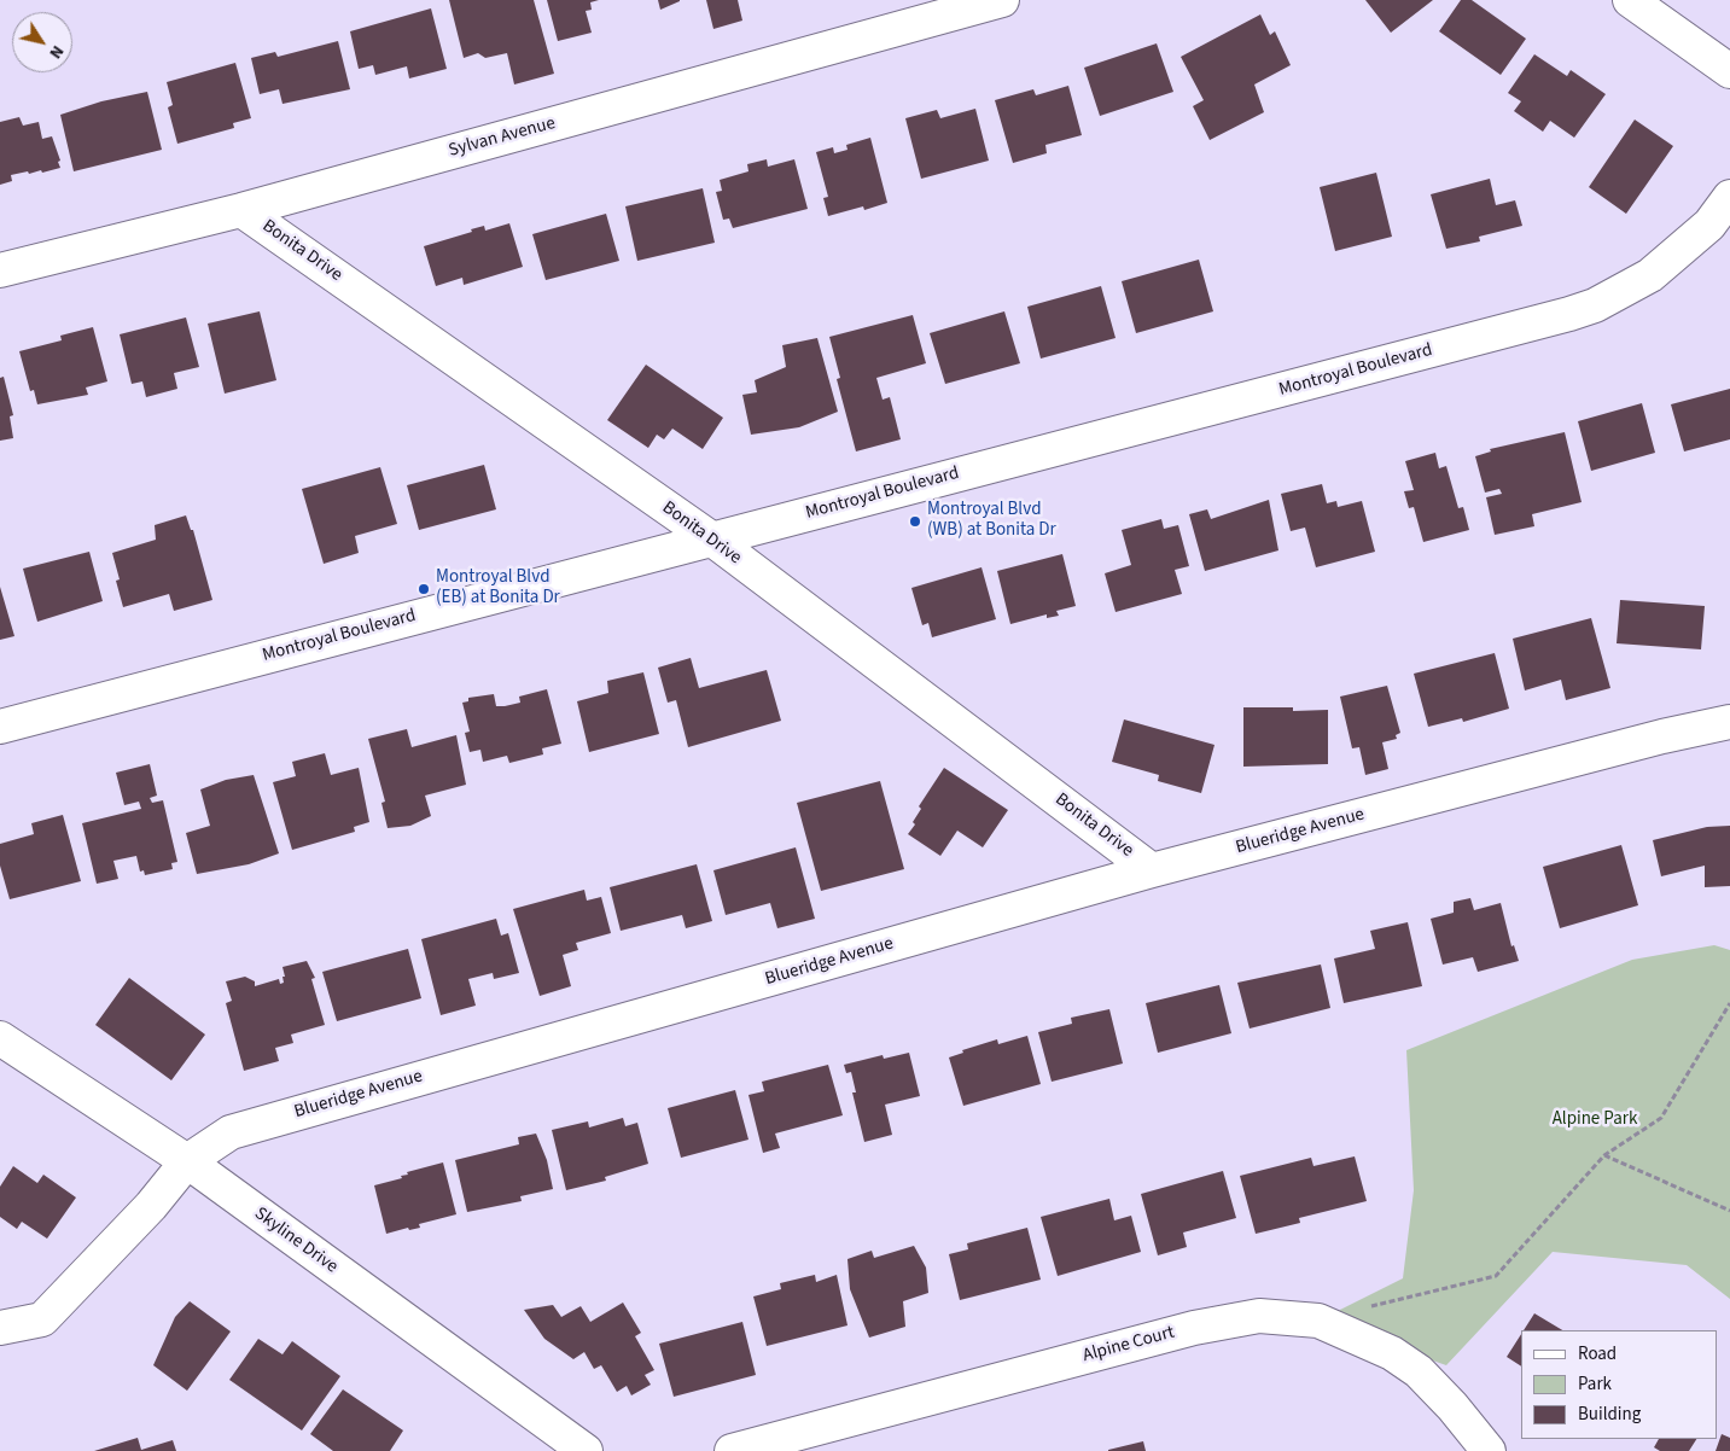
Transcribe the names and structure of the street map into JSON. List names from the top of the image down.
{
  "streets": {
    "street": [
      "Sylvan Avenue",
      "Bonita Drive",
      "Montroyal Boulevard",
      "Blueridge Avenue",
      "Skyline Drive",
      "Alpine Court"
    ]
  },
  "crossings": [
    ["Sylvan Avenue", "Bonita Drive"],
    ["Bonita Drive", "Montroyal Boulevard"],
    ["Bonita Drive", "Blueridge Avenue"],
    ["Blueridge Avenue", "Skyline Drive"]
  ],
  "parks": ["Alpine Park"],
  "places": ["Montroyal Blvd (WB) at Bonita Dr", "Montroyal Blvd (EB) at Bonita Dr"],
  "legend": ["Road", "Park", "Building"],
  "north": "bottom right"
}
